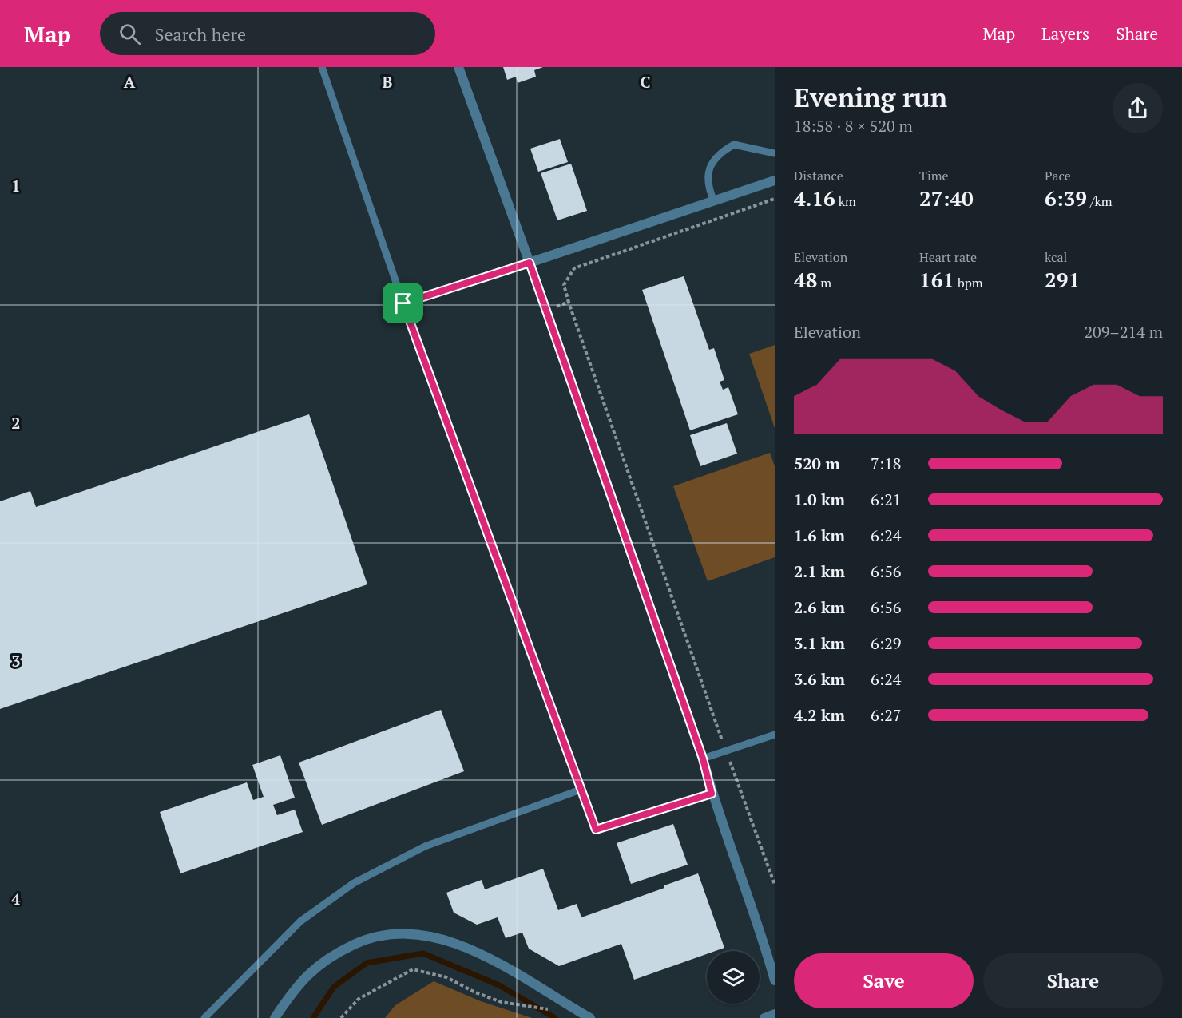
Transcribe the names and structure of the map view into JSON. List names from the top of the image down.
{
  "page": {
    "header": "Map",
    "search": "Search here",
    "nav": ["Map", "Layers", "Share"],
    "heading": ["Evening run", "18:58 · 8 × 520 m"],
    "stats": [
      ["Distance", "4.16 km"],
      ["Time", "27:40"],
      ["Pace", "6:39 /km"],
      ["Elevation", "48 m"],
      ["Heart rate", "161 bpm"],
      ["kcal", "291"]
    ],
    "chart": ["Elevation", "209–214 m"],
    "list": [
      {
        "name": "520 m",
        "note": "7:18"
      },
      {
        "name": "1.0 km",
        "note": "6:21"
      },
      {
        "name": "1.6 km",
        "note": "6:24"
      },
      {
        "name": "2.1 km",
        "note": "6:56"
      },
      {
        "name": "2.6 km",
        "note": "6:56"
      },
      {
        "name": "3.1 km",
        "note": "6:29"
      },
      {
        "name": "3.6 km",
        "note": "6:24"
      },
      {
        "name": "4.2 km",
        "note": "6:27"
      }
    ],
    "buttons": ["Save", "Share"]
  },
  "grid": {
    "columns": ["A", "B", "C"],
    "rows": [
      "1",
      "2",
      "3",
      "4"
    ]
  }
}
